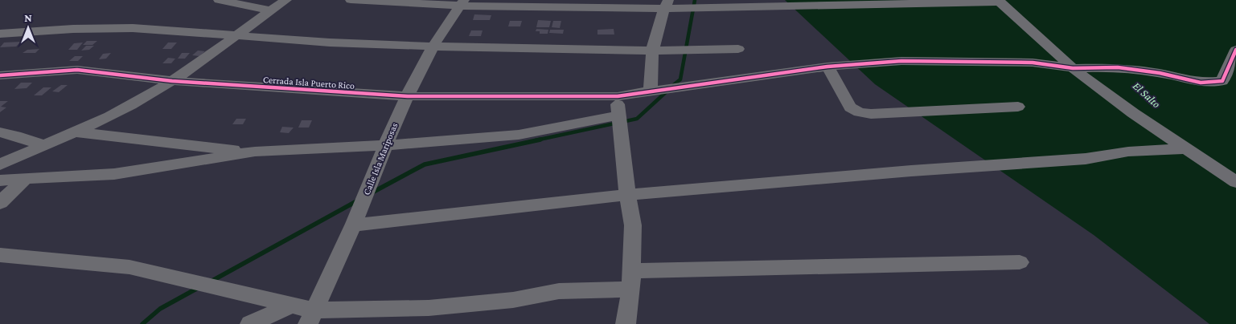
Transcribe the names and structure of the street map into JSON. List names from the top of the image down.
{
  "streets": {
    "street": ["Cerrada Isla Puerto Rico", "Calle Isla Mariposas"]
  },
  "crossings": [
    ["Cerrada Isla Puerto Rico", "Calle Isla Mariposas"]
  ],
  "water": ["El Salto"],
  "north": "top"
}
